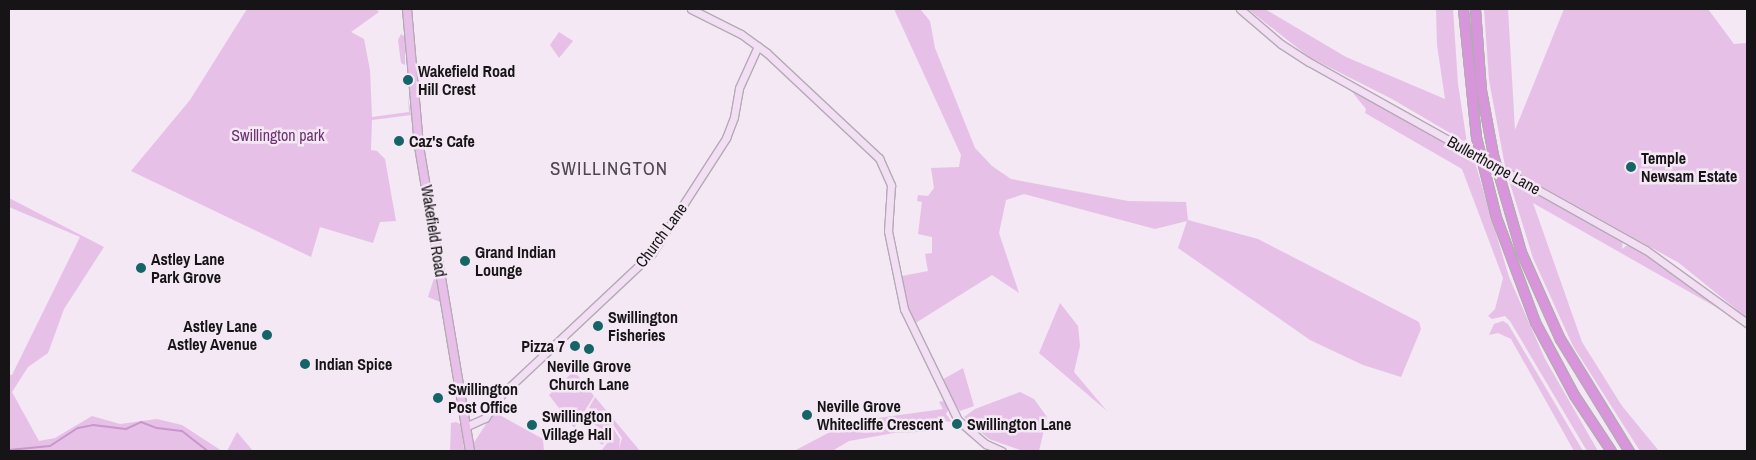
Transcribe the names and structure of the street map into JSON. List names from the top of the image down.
{
  "streets": {
    "main road": ["Wakefield Road"],
    "street": ["Bullerthorpe Lane", "Church Lane"]
  },
  "crossings": [
    ["Wakefield Road", "Church Lane"]
  ],
  "districts": ["SWILLINGTON"],
  "parks": ["Swillington park"],
  "places": [
    "Wakefield Road Hill Crest",
    "Caz's Cafe",
    "Temple Newsam Estate",
    "Grand Indian Lounge",
    "Astley Lane Park Grove",
    "Swillington Fisheries",
    "Astley Lane Astley Avenue",
    "Pizza 7",
    "Neville Grove Church Lane",
    "Indian Spice",
    "Swillington Post Office",
    "Neville Grove Whitecliffe Crescent",
    "Swillington Lane",
    "Swillington Village Hall"
  ]
}
